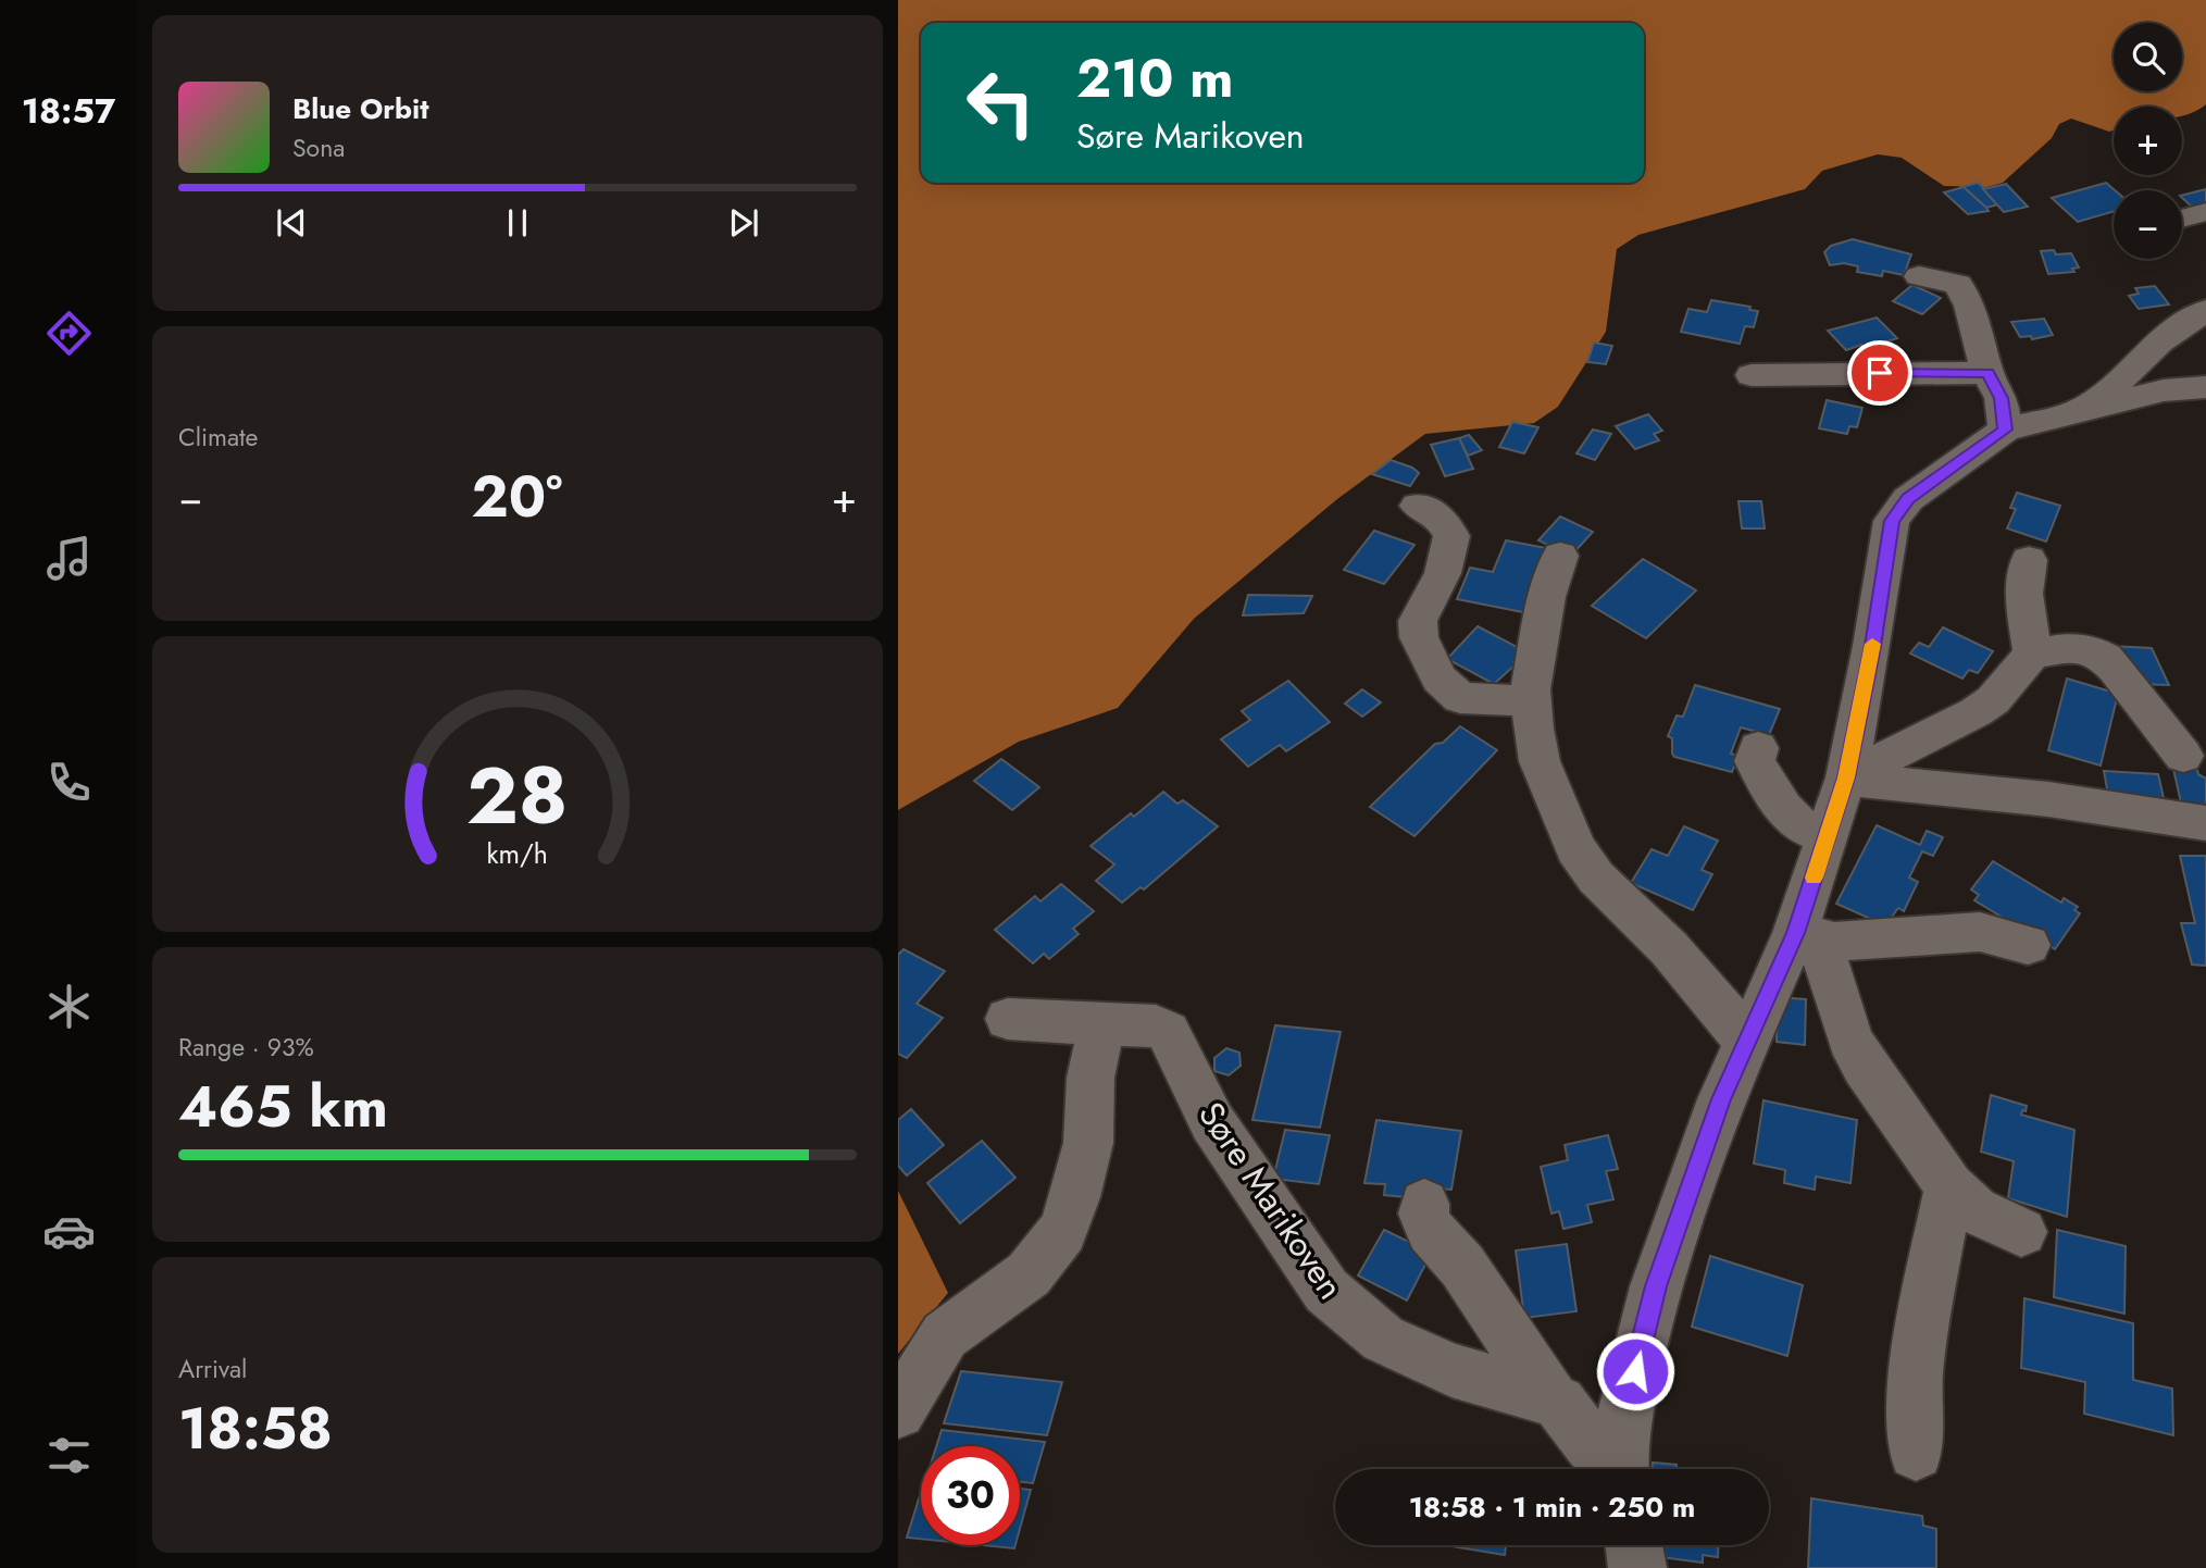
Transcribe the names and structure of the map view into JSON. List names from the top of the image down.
{
  "streets": {
    "street": ["Søre Marikoven"]
  },
  "page": {
    "tabs": "18:57",
    "map_buttons": ["+", "−"],
    "turn": ["210 m", "Søre Marikoven"],
    "song": ["Blue Orbit", "Sona"],
    "tile": [
      "Climate",
      ["Range · 93%", "465 km"],
      ["Arrival", "18:58"]
    ],
    "heat": ["−", "20°", "+"],
    "limit": "30",
    "trip": "18:58 · 1 min · 250 m",
    "gauge": ["28", "km/h"]
  }
}
